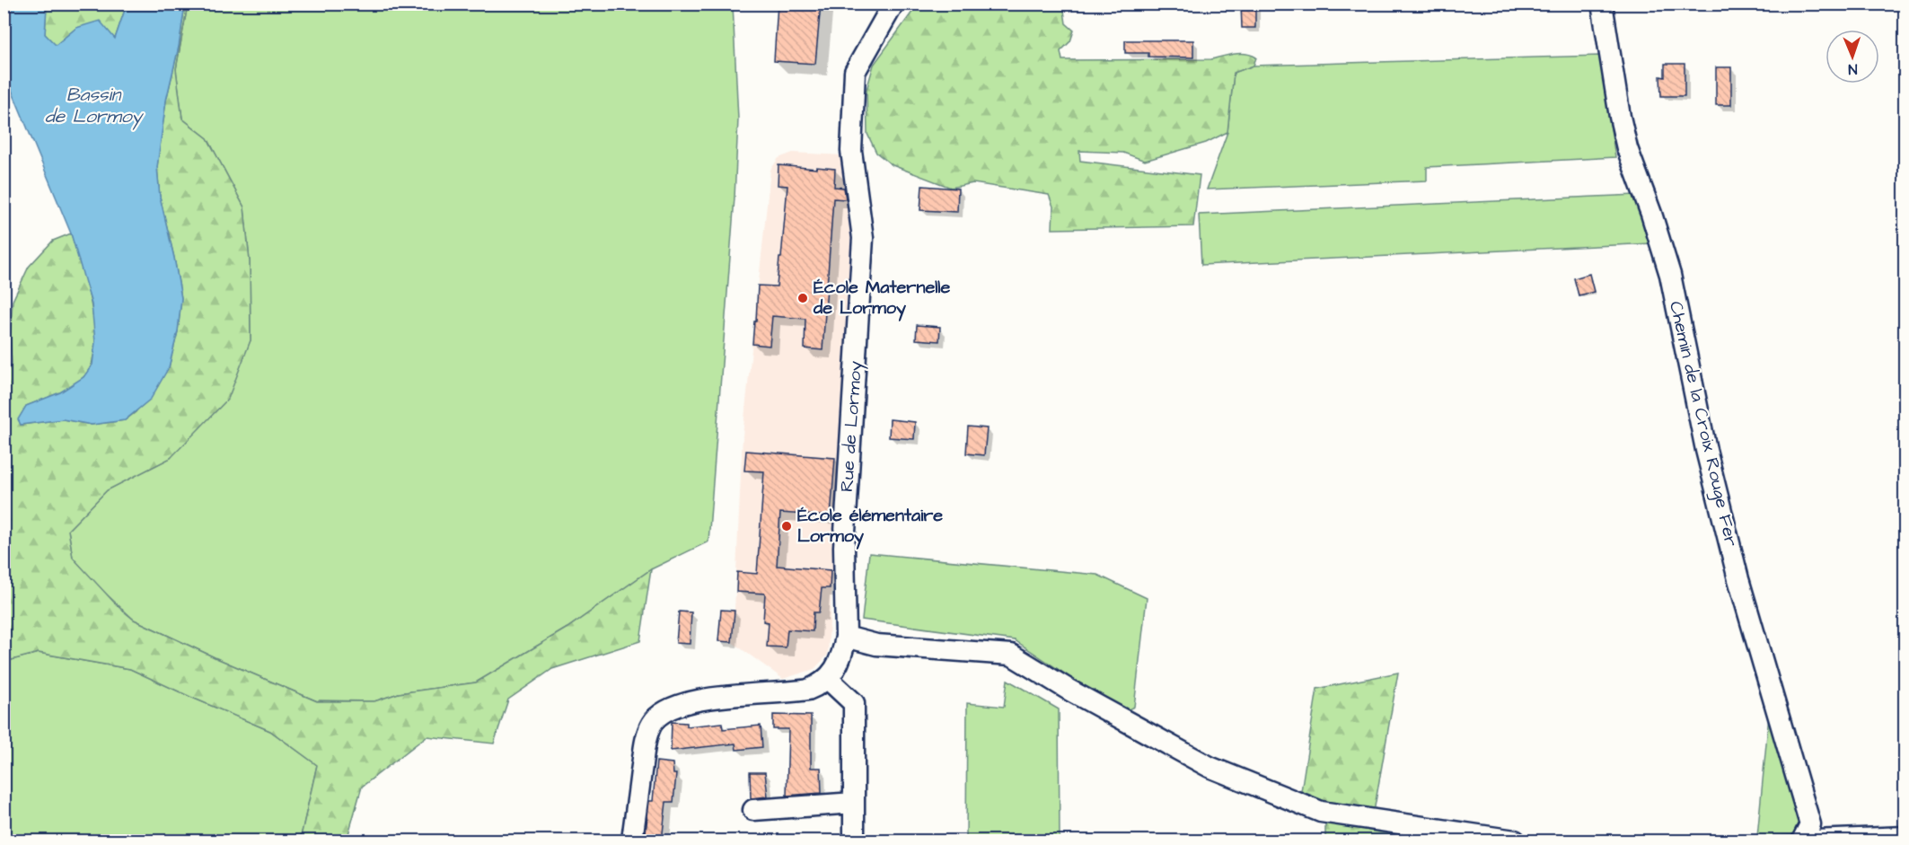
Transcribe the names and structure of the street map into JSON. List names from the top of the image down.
{
  "streets": {
    "street": ["Chemin de la Croix Rouge Fer", "Rue de Lormoy"]
  },
  "water": ["Bassin de Lormoy"],
  "places": ["École Maternelle de Lormoy", "École élémentaire Lormoy"],
  "north": "bottom"
}
